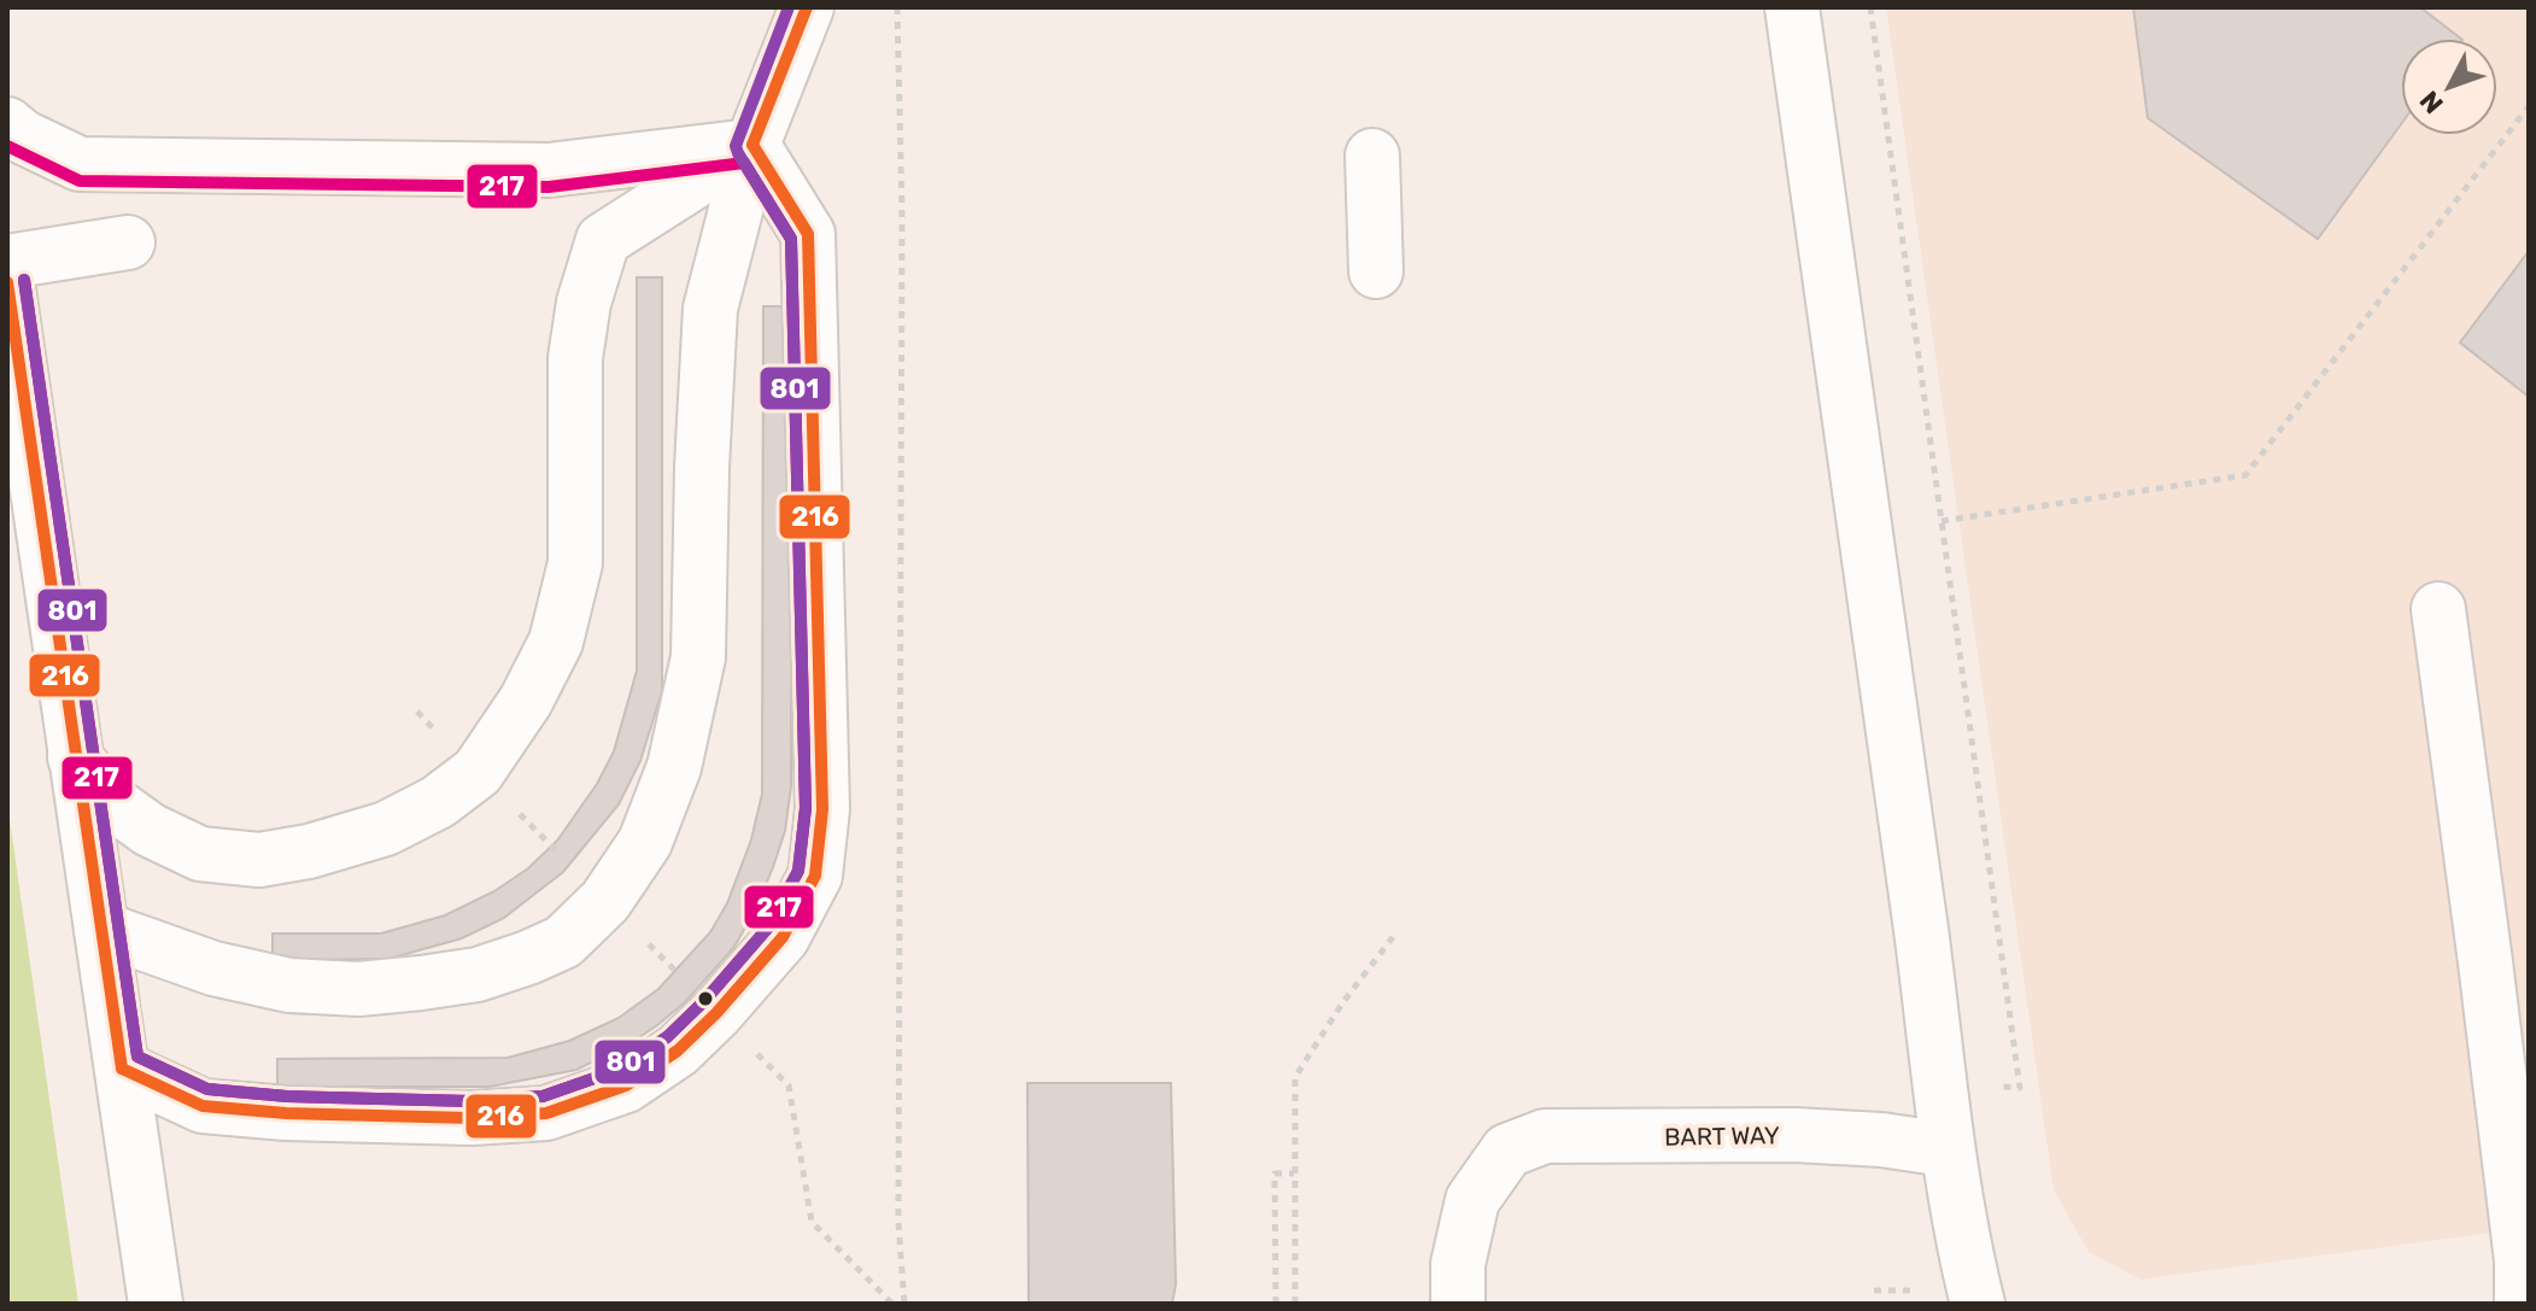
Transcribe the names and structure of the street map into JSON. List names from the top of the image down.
{
  "streets": {
    "street": ["BART WAY"]
  },
  "lines": ["transit line 216", "transit line 801", "transit line 217"],
  "north": "bottom left"
}
